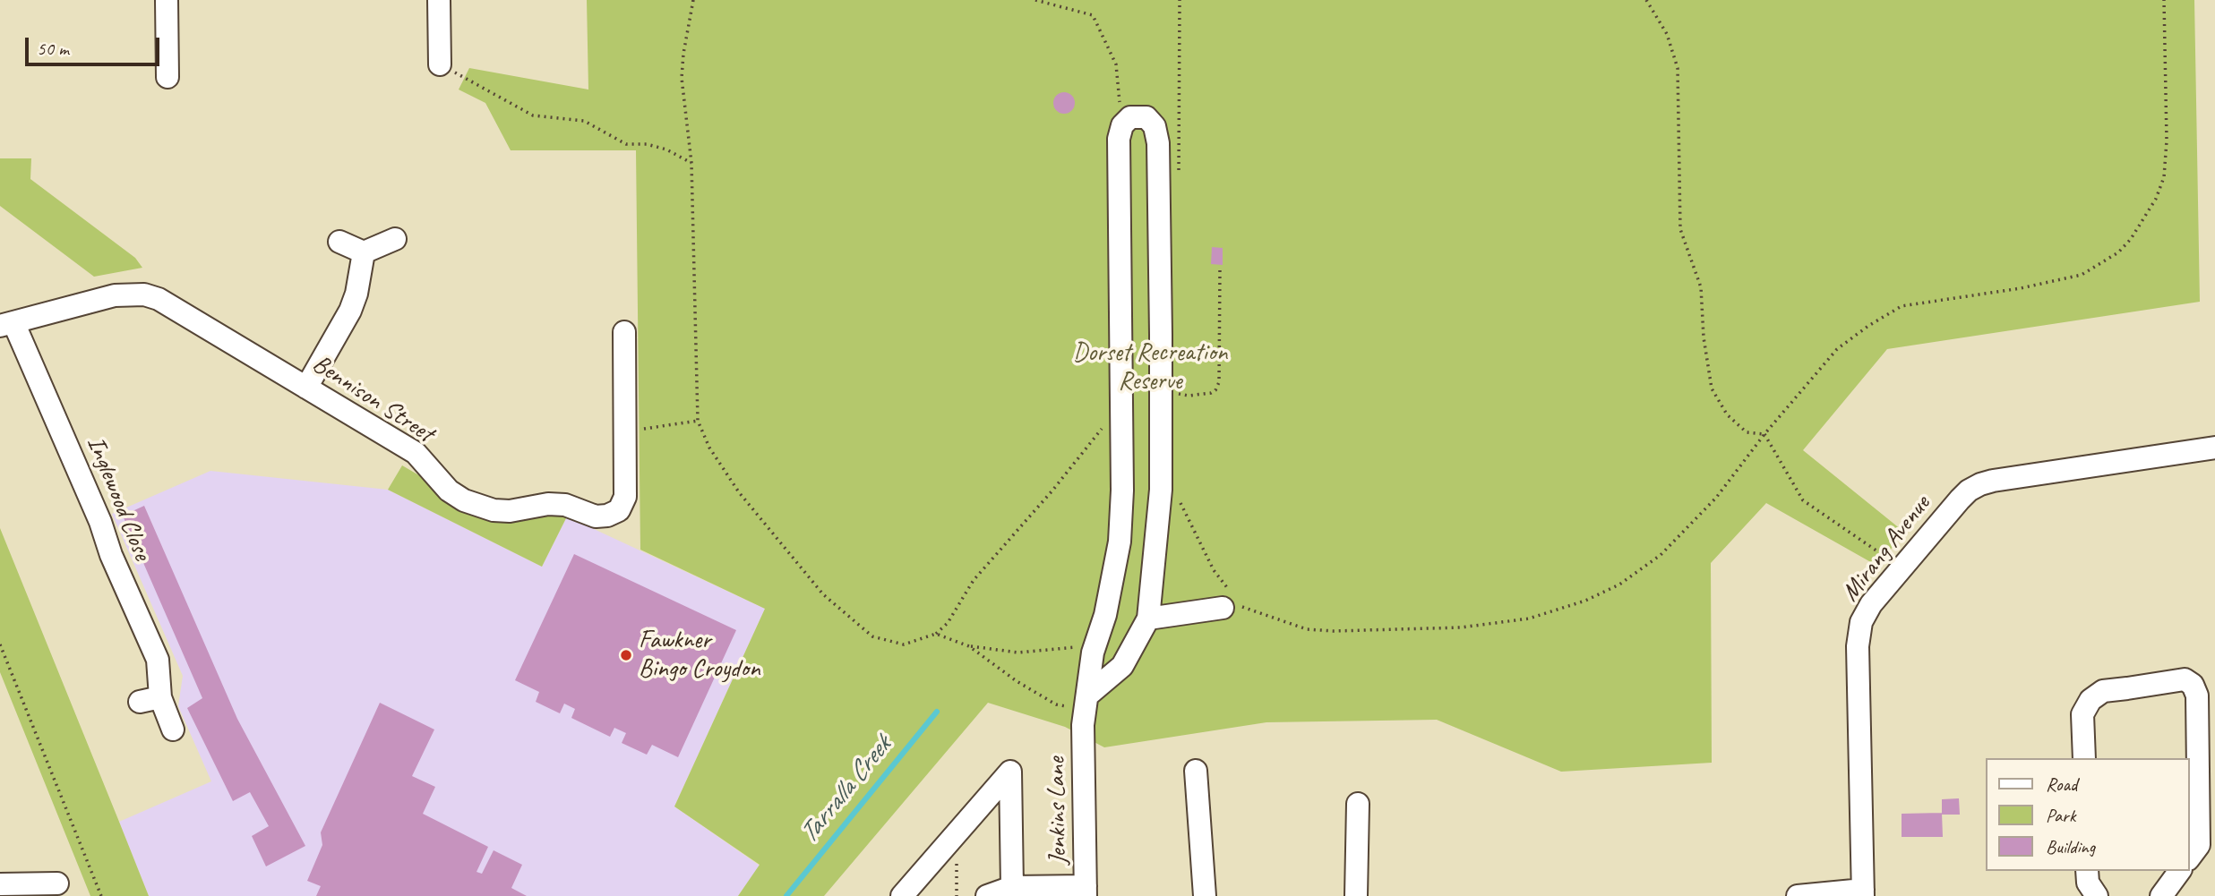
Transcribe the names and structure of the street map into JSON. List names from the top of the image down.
{
  "streets": {
    "street": [
      "Bennison Street",
      "Inglewood Close",
      "Mirang Avenue",
      "Jenkins Lane"
    ]
  },
  "crossings": [
    ["Bennison Street", "Inglewood Close"]
  ],
  "water": ["Tarralla Creek"],
  "parks": ["Dorset Recreation Reserve"],
  "places": ["Fawkner Bingo Croydon"],
  "legend": ["Road", "Park", "Building"],
  "scale_bar": "50 m"
}
